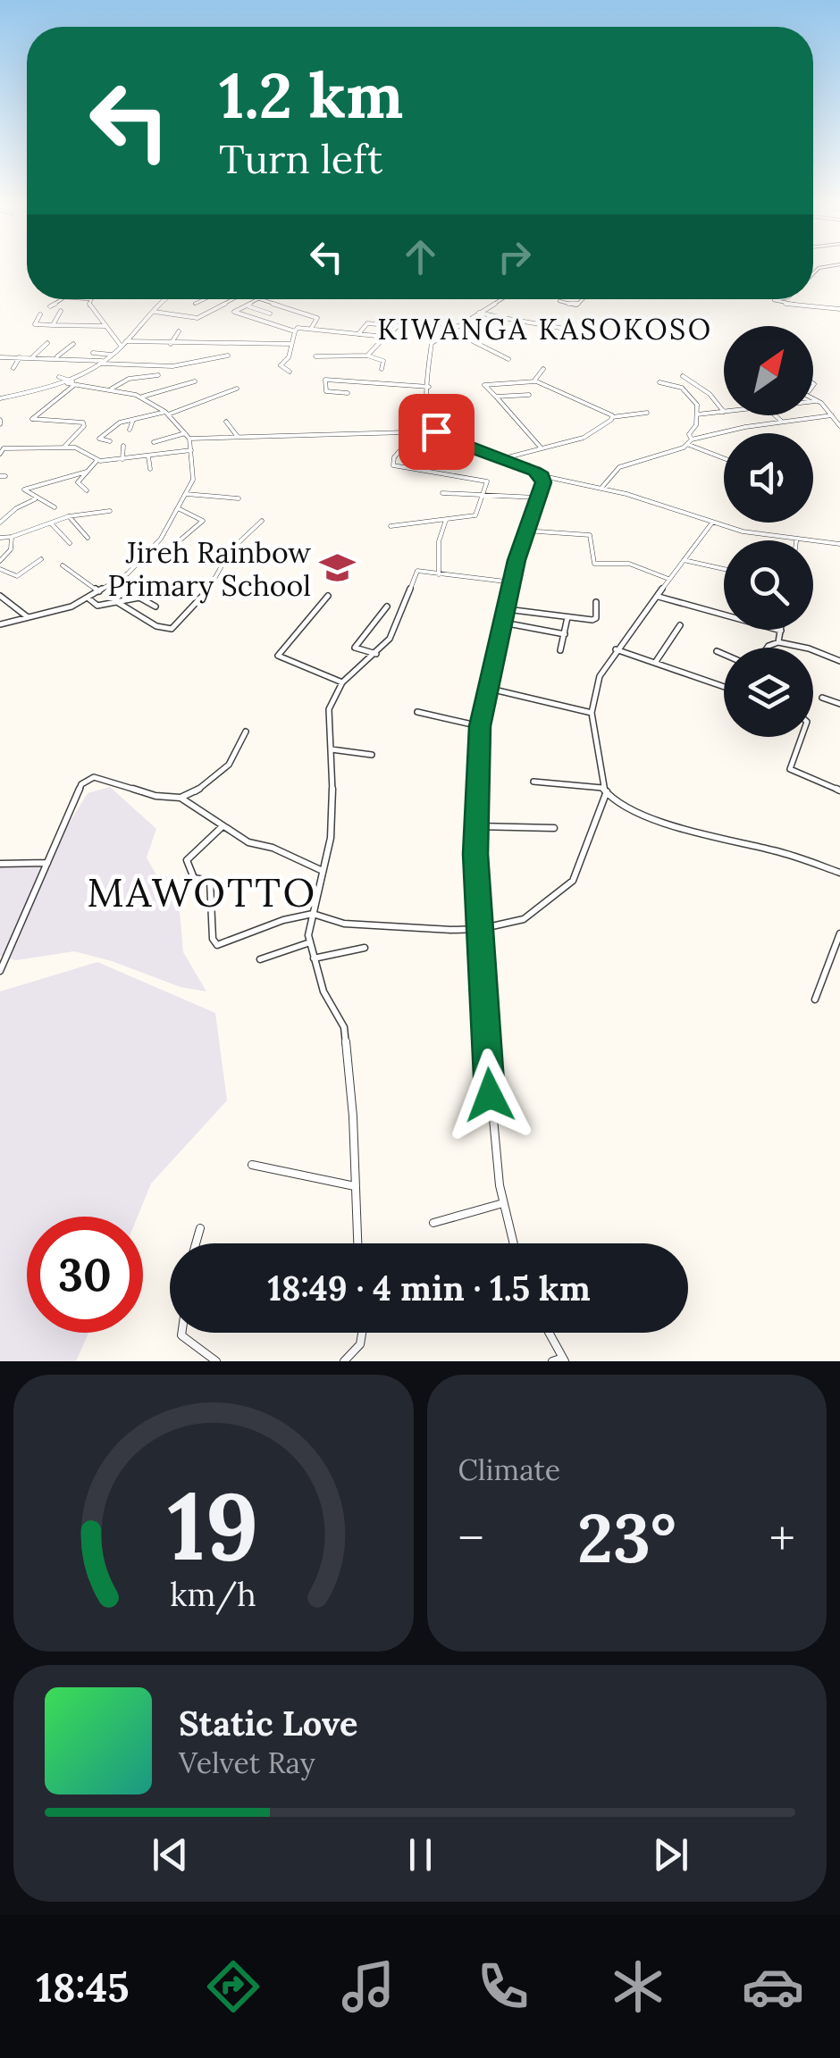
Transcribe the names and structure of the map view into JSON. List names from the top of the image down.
{
  "districts": ["KIWANGA KASOKOSO", "MAWOTTO"],
  "places": {
    "school or university": ["Jireh Rainbow Primary School"]
  },
  "north": "top right",
  "page": {
    "turn": ["1.2 km", "Turn left"],
    "limit": "30",
    "trip": "18:49 · 4 min · 1.5 km",
    "tile": "Climate",
    "heat": ["−", "23°", "+"],
    "song": ["Static Love", "Velvet Ray"],
    "tabs": "18:45",
    "gauge": ["19", "km/h"]
  }
}
